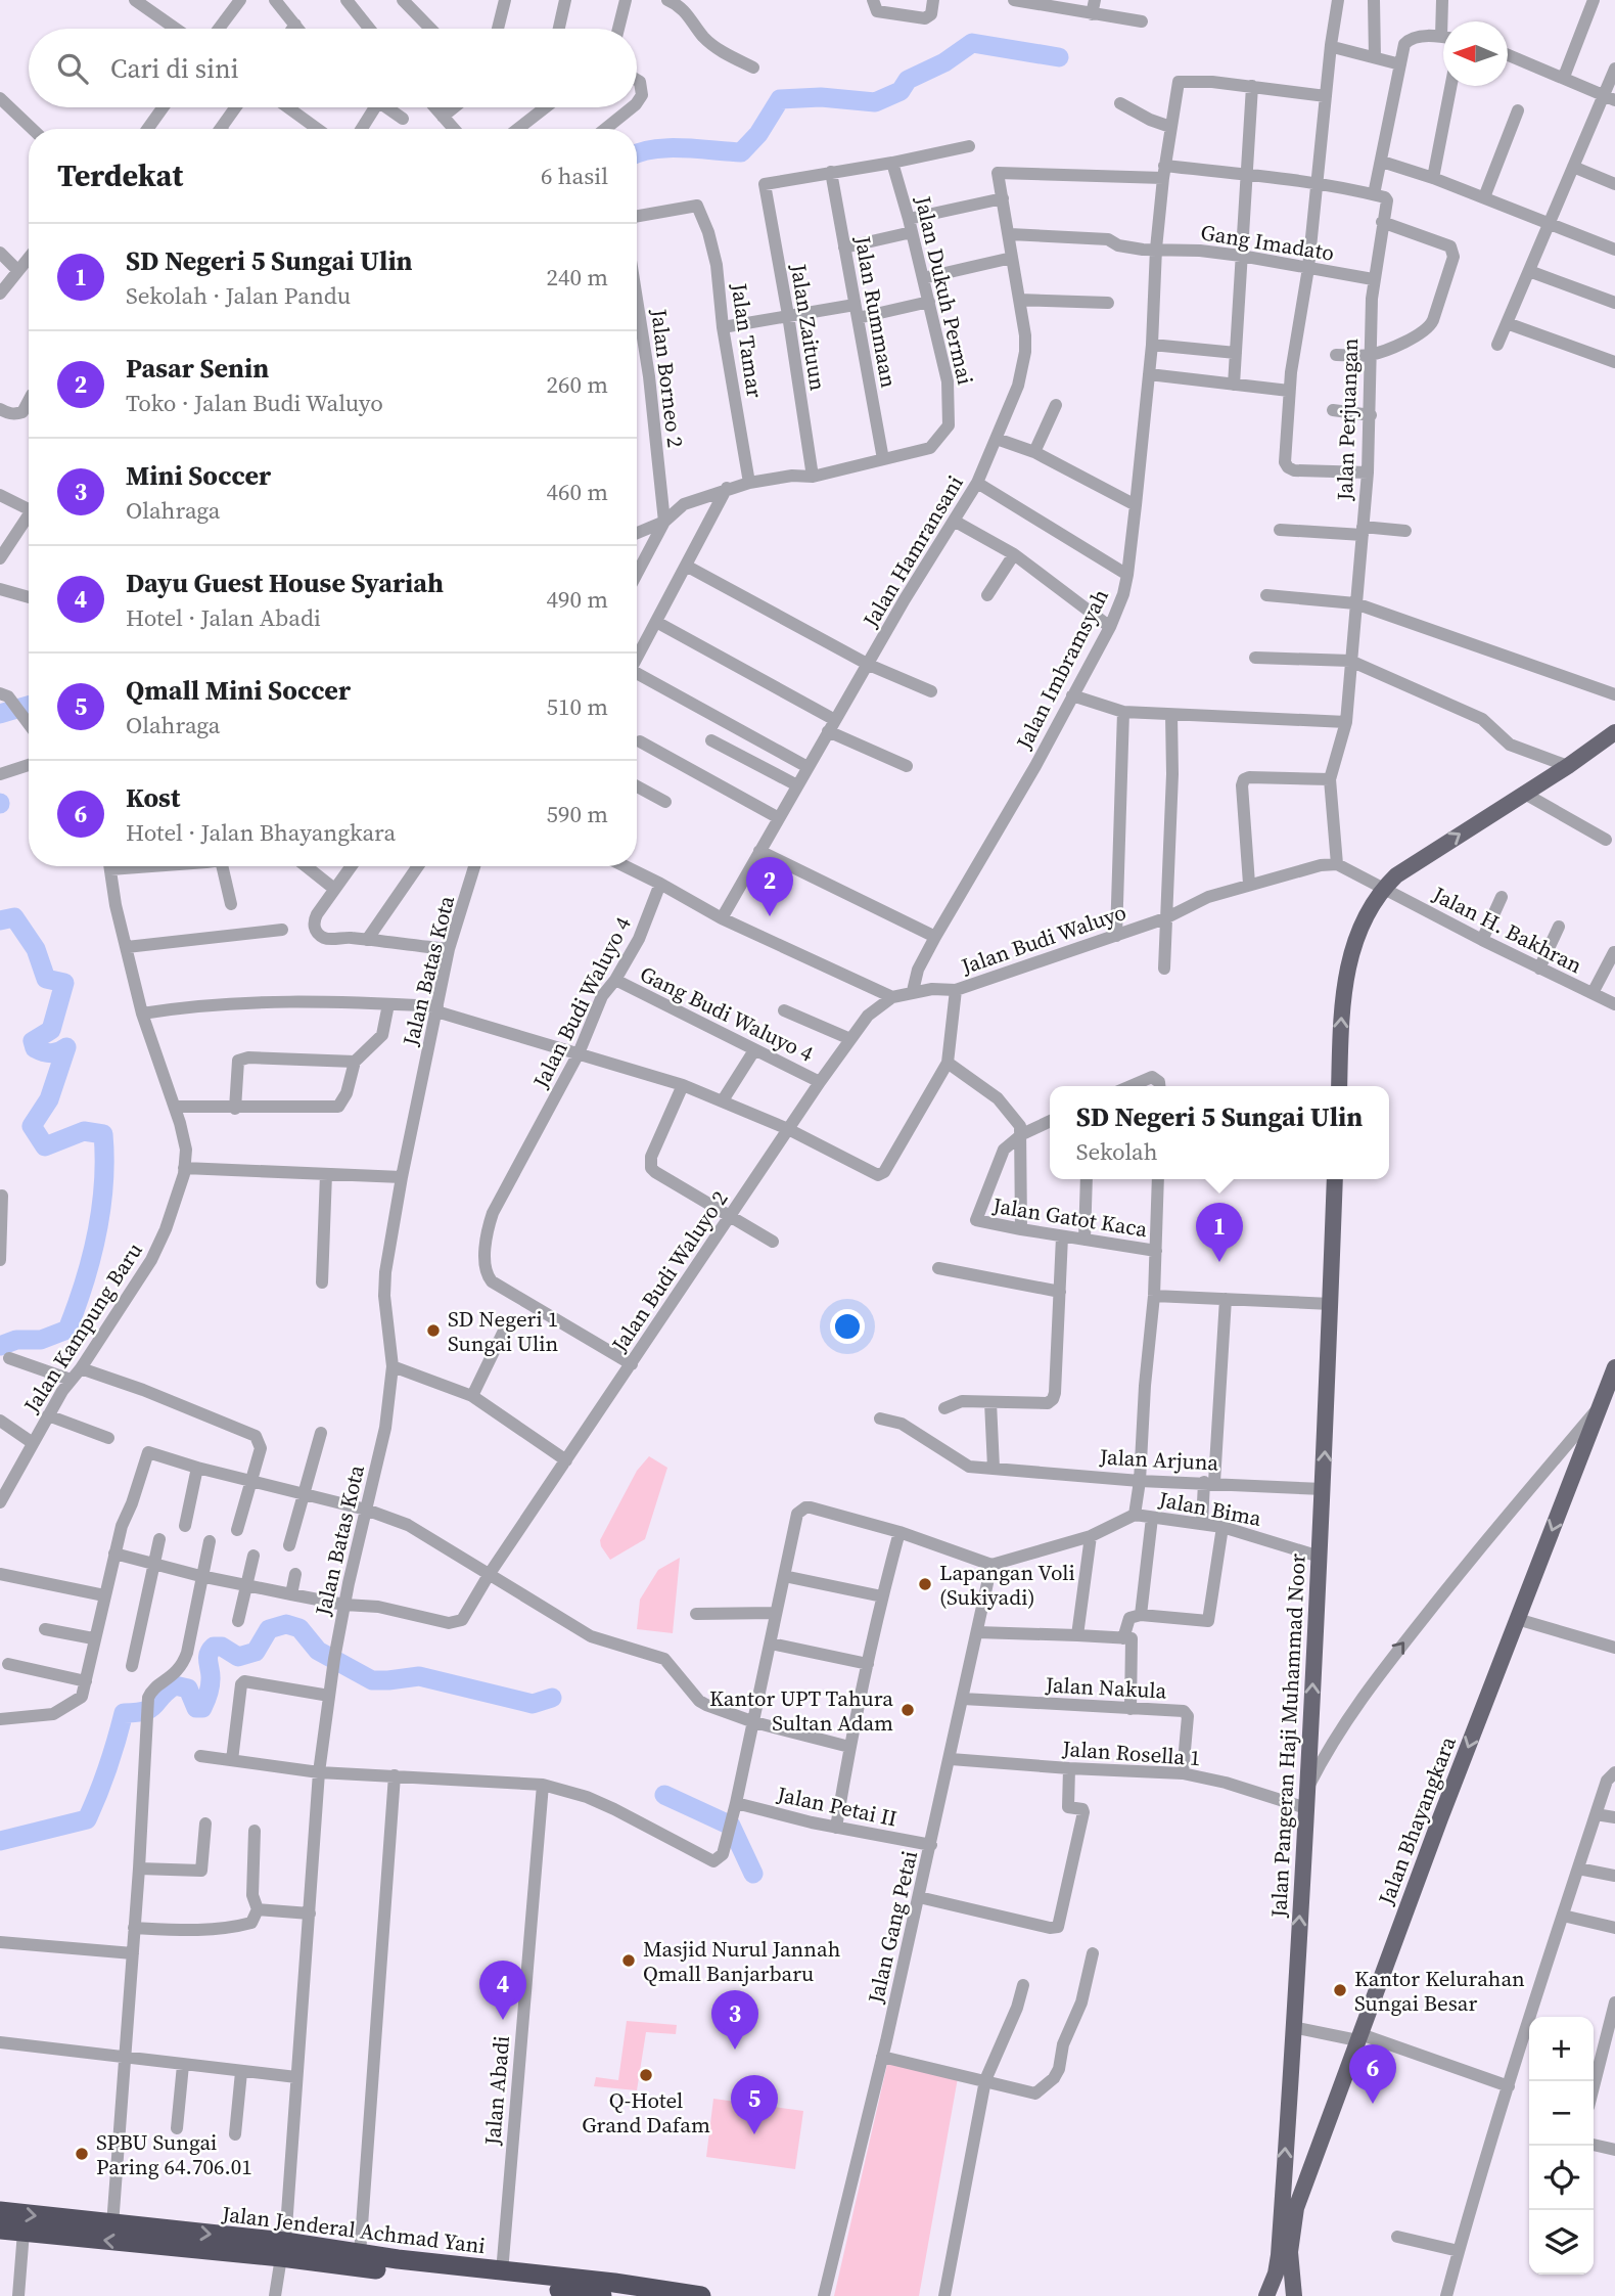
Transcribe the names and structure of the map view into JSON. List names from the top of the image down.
{
  "streets": {
    "highway": ["Jalan Jenderal Achmad Yani"],
    "main road": ["Jalan Pangeran Haji Muhammad Noor", "Jalan Bhayangkara"],
    "street": [
      "Gang Imadato",
      "Jalan Dukuh Permai",
      "Jalan Rummaan",
      "Jalan Zaituun",
      "Jalan Tamar",
      "Jalan Borneo 2",
      "Jalan Perjuangan",
      "Jalan Hamransani",
      "Jalan Imbramsyah",
      "Jalan H. Bakhran",
      "Jalan Budi Waluyo",
      "Jalan Batas Kota",
      "Jalan Budi Waluyo 4",
      "Gang Budi Waluyo 4",
      "Jalan Gatot Kaca",
      "Jalan Budi Waluyo 2",
      "Jalan Kampung Baru",
      "Jalan Arjuna",
      "Jalan Bima",
      "Jalan Nakula",
      "Jalan Rosella 1",
      "Jalan Petai II",
      "Jalan Gang Petai",
      "Jalan Abadi"
    ]
  },
  "crossings": [
    ["Gang Imadato", "Jalan Perjuangan"],
    ["Gang Imadato", "Jalan Hamransani"],
    ["Gang Imadato", "Jalan Imbramsyah"],
    ["Jalan Dukuh Permai", "Jalan Rummaan"],
    ["Jalan Dukuh Permai", "Jalan Zaituun"],
    ["Jalan Dukuh Permai", "Jalan Tamar"],
    ["Jalan Dukuh Permai", "Jalan Borneo 2"],
    ["Jalan Rummaan", "Jalan Zaituun"],
    ["Jalan Perjuangan", "Jalan Budi Waluyo"],
    ["Jalan Hamransani", "Jalan Imbramsyah"],
    ["Jalan Imbramsyah", "Jalan Budi Waluyo"],
    ["Jalan Budi Waluyo", "Jalan Budi Waluyo 2"],
    ["Jalan Batas Kota", "Jalan Budi Waluyo 2"],
    ["Jalan Batas Kota", "Jalan Jenderal Achmad Yani"],
    ["Jalan Budi Waluyo 4", "Gang Budi Waluyo 4"],
    ["Jalan Budi Waluyo 4", "Jalan Budi Waluyo 2"],
    ["Gang Budi Waluyo 4", "Jalan Budi Waluyo 2"],
    ["Jalan Arjuna", "Jalan Pangeran Haji Muhammad Noor"],
    ["Jalan Bima", "Jalan Pangeran Haji Muhammad Noor"],
    ["Jalan Nakula", "Jalan Rosella 1"],
    ["Jalan Nakula", "Jalan Gang Petai"],
    ["Jalan Pangeran Haji Muhammad Noor", "Jalan Rosella 1"],
    ["Jalan Rosella 1", "Jalan Gang Petai"],
    ["Jalan Petai II", "Jalan Gang Petai"],
    ["Jalan Abadi", "Jalan Jenderal Achmad Yani"]
  ],
  "one_way": ["Jalan Pangeran Haji Muhammad Noor", "Jalan Bhayangkara"],
  "places": [
    "SD Negeri 1 Sungai Ulin",
    "Lapangan Voli (Sukiyadi)",
    "Kantor UPT Tahura Sultan Adam",
    "Masjid Nurul Jannah Qmall Banjarbaru",
    "Kantor Kelurahan Sungai Besar",
    "Q-Hotel Grand Dafam",
    "SPBU Sungai Paring 64.706.01"
  ],
  "north": "left",
  "page": {
    "search": "Cari di sini",
    "heading": ["Terdekat", "6 hasil"],
    "list": [
      {
        "mark": "1",
        "name": "SD Negeri 5 Sungai Ulin",
        "note": "Sekolah · Jalan Pandu",
        "value": "240 m"
      },
      {
        "mark": "2",
        "name": "Pasar Senin",
        "note": "Toko · Jalan Budi Waluyo",
        "value": "260 m"
      },
      {
        "mark": "3",
        "name": "Mini Soccer",
        "note": "Olahraga",
        "value": "460 m"
      },
      {
        "mark": "4",
        "name": "Dayu Guest House Syariah",
        "note": "Hotel · Jalan Abadi",
        "value": "490 m"
      },
      {
        "mark": "5",
        "name": "Qmall Mini Soccer",
        "note": "Olahraga",
        "value": "510 m"
      },
      {
        "mark": "6",
        "name": "Kost",
        "note": "Hotel · Jalan Bhayangkara",
        "value": "590 m"
      }
    ],
    "pins": [
      "2",
      "1",
      "4",
      "3",
      "6",
      "5"
    ],
    "popup": ["SD Negeri 5 Sungai Ulin", "Sekolah"],
    "map_buttons": ["+", "−"]
  }
}
